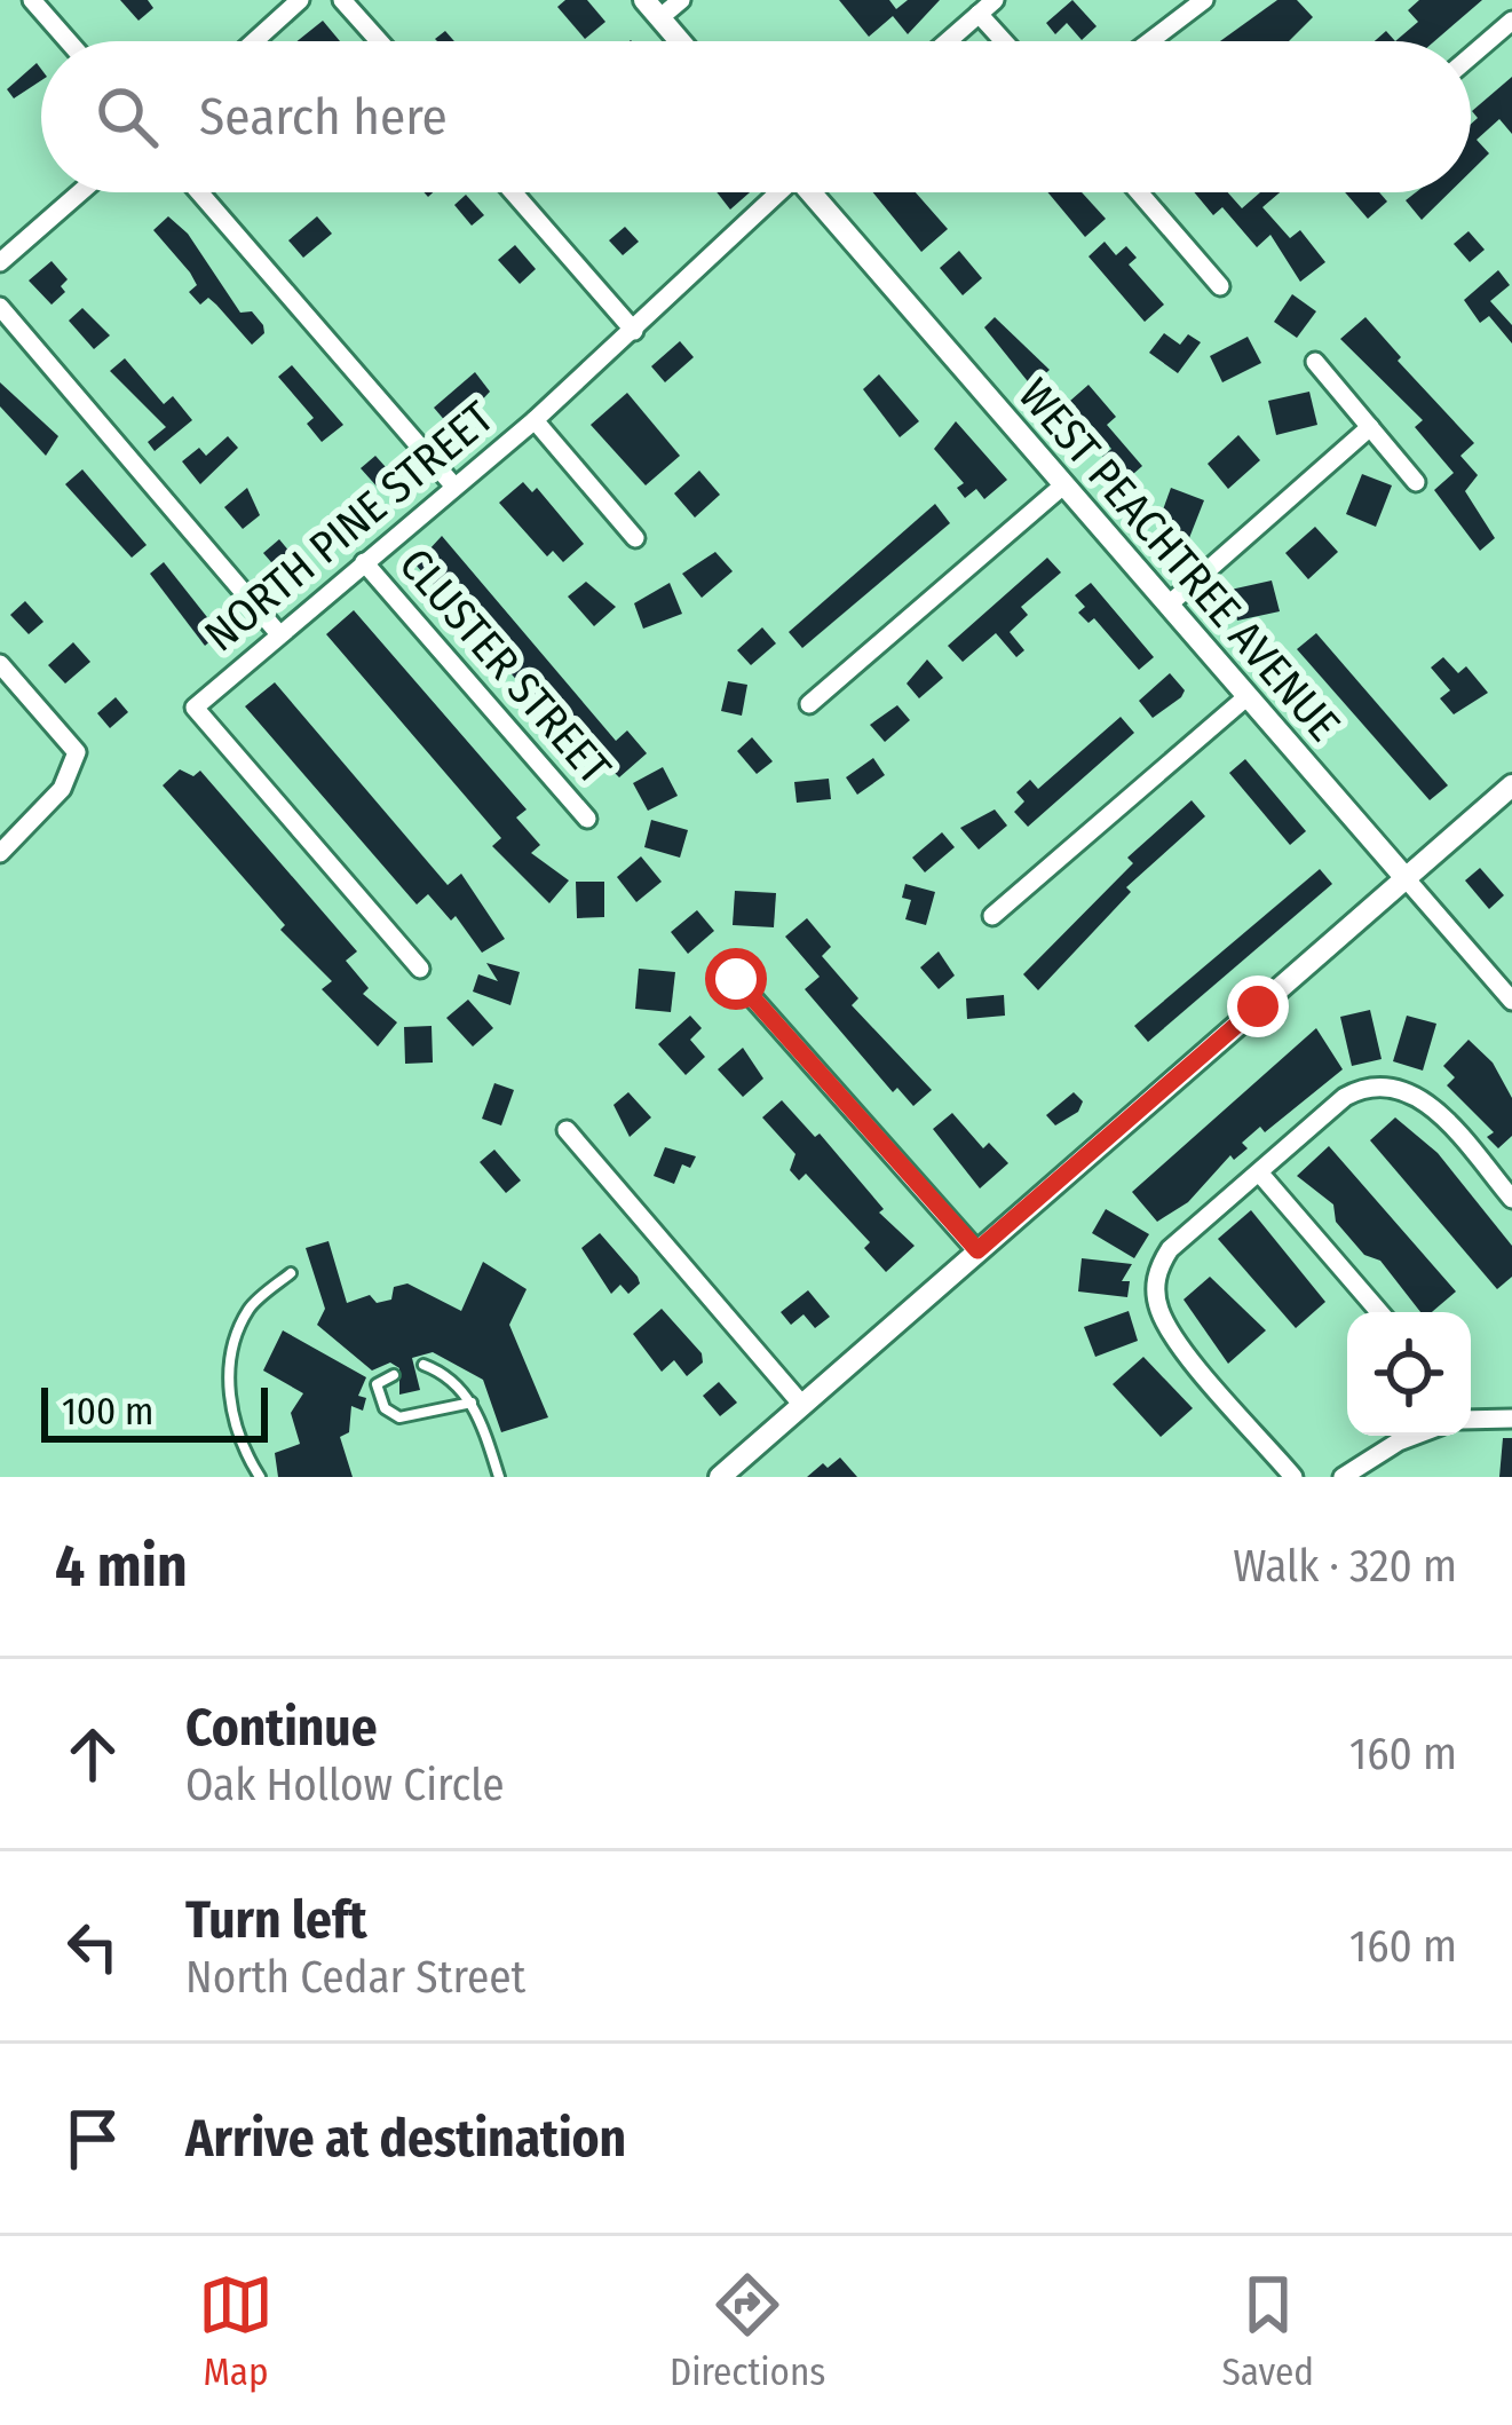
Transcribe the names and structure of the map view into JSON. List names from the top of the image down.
{
  "streets": {
    "street": ["NORTH PINE STREET", "WEST PEACHTREE AVENUE", "CLUSTER STREET"]
  },
  "crossings": [
    ["NORTH PINE STREET", "CLUSTER STREET"]
  ],
  "scale_bar": "100 m",
  "page": {
    "search": "Search here",
    "scale": "100 m",
    "heading": ["4 min", "Walk · 320 m"],
    "list": [
      ["Continue", "Oak Hollow Circle", "160 m"],
      ["Turn left", "North Cedar Street", "160 m"],
      "Arrive at destination"
    ],
    "nav": ["Map", "Directions", "Saved"]
  }
}
